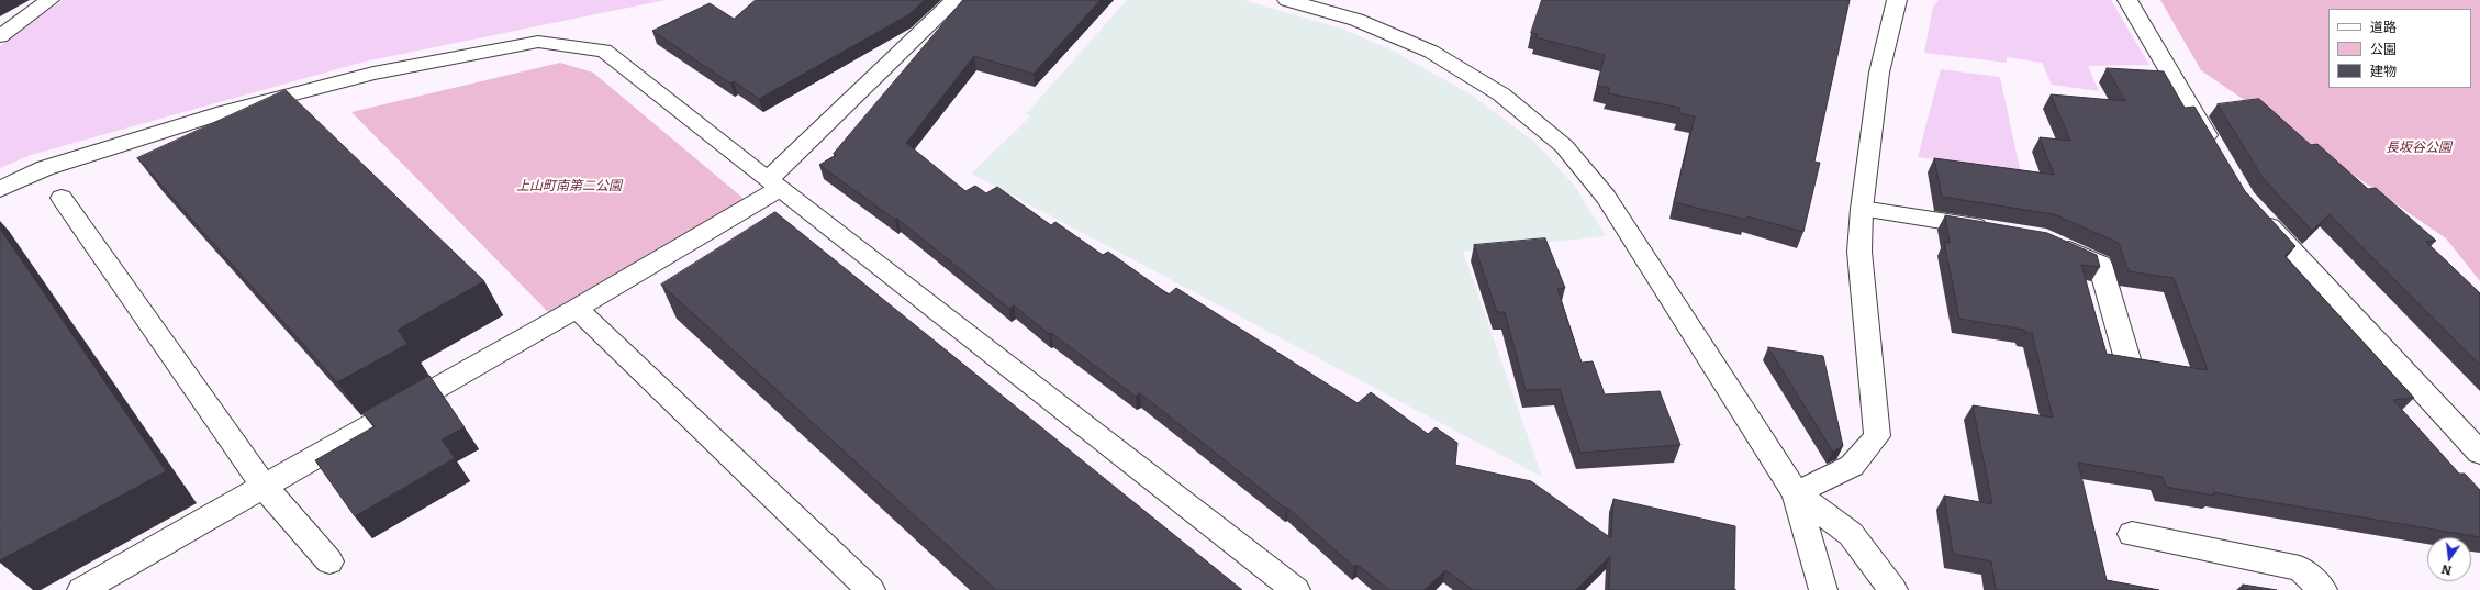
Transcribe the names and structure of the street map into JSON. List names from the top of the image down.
{
  "parks": ["長坂谷公園", "上山町南第二公園"],
  "legend": ["道路", "公園", "建物"],
  "north": "bottom"
}
